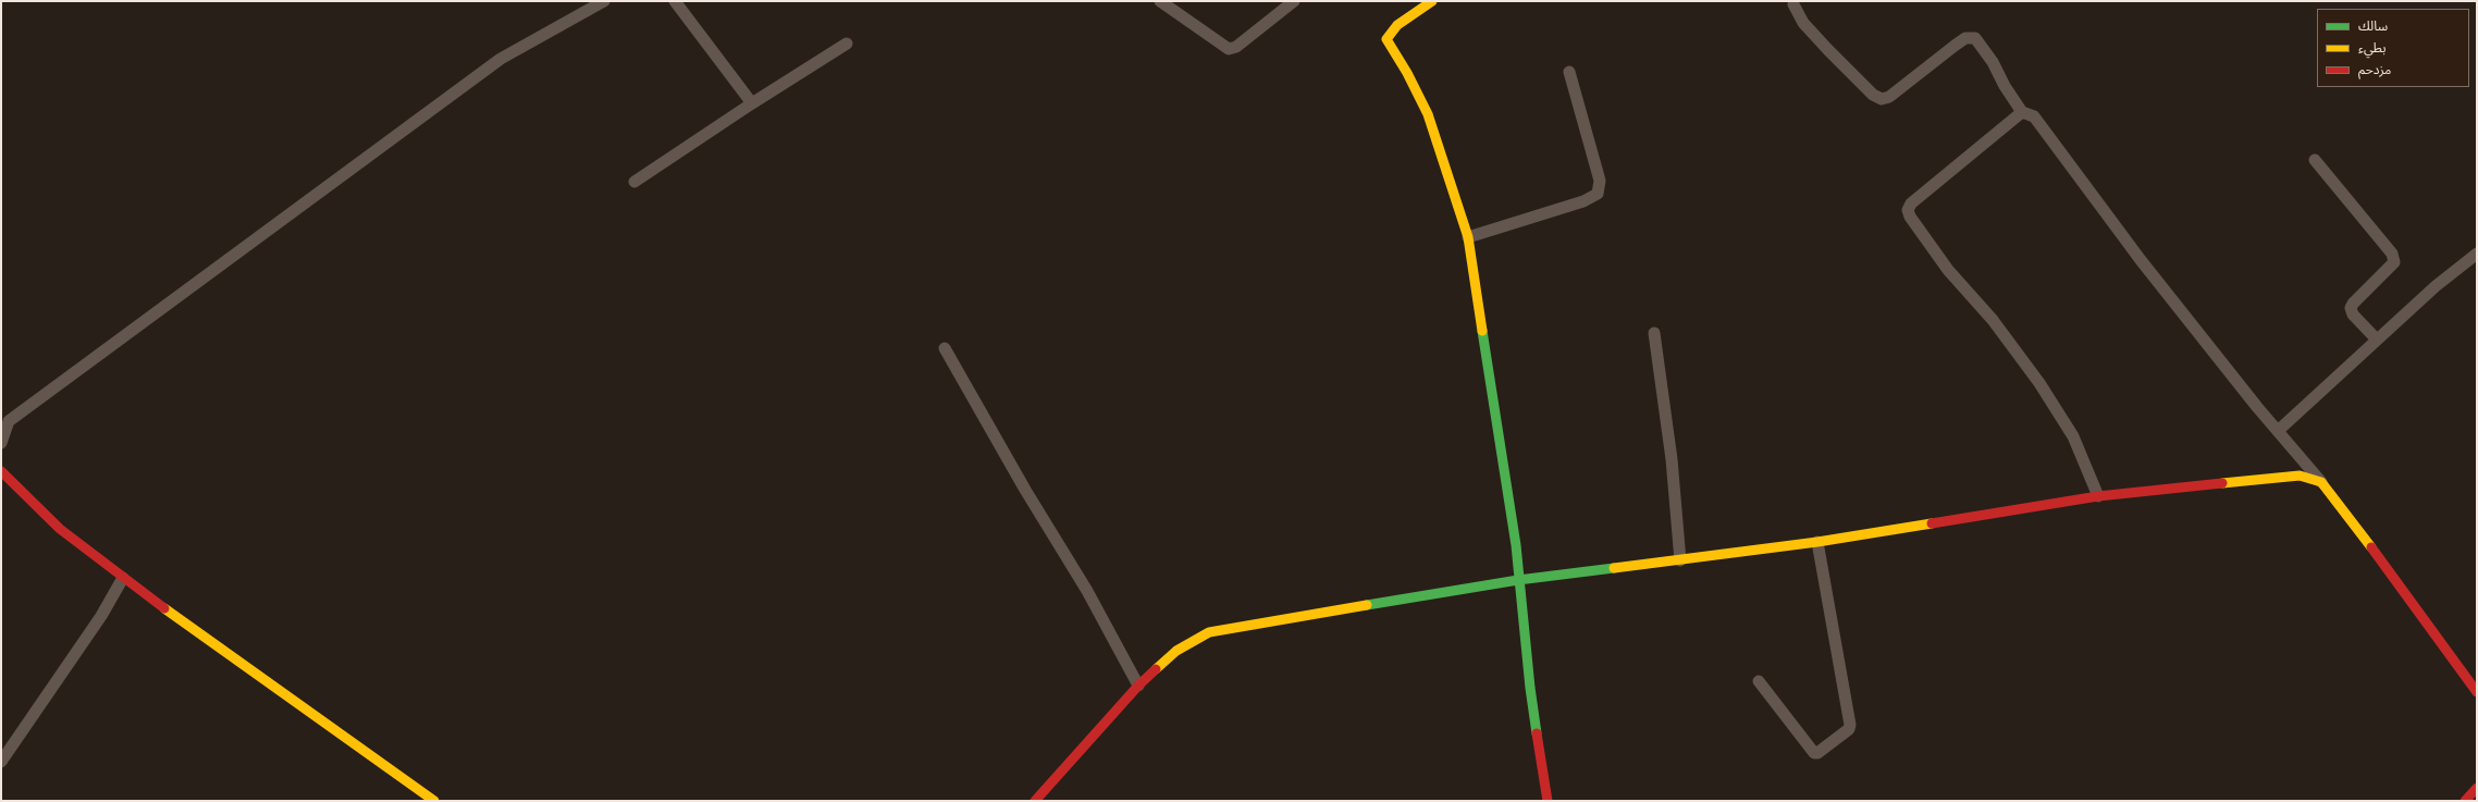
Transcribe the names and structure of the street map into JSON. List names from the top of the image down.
{
  "legend": ["سالك", "بطيء", "مزدحم"]
}
